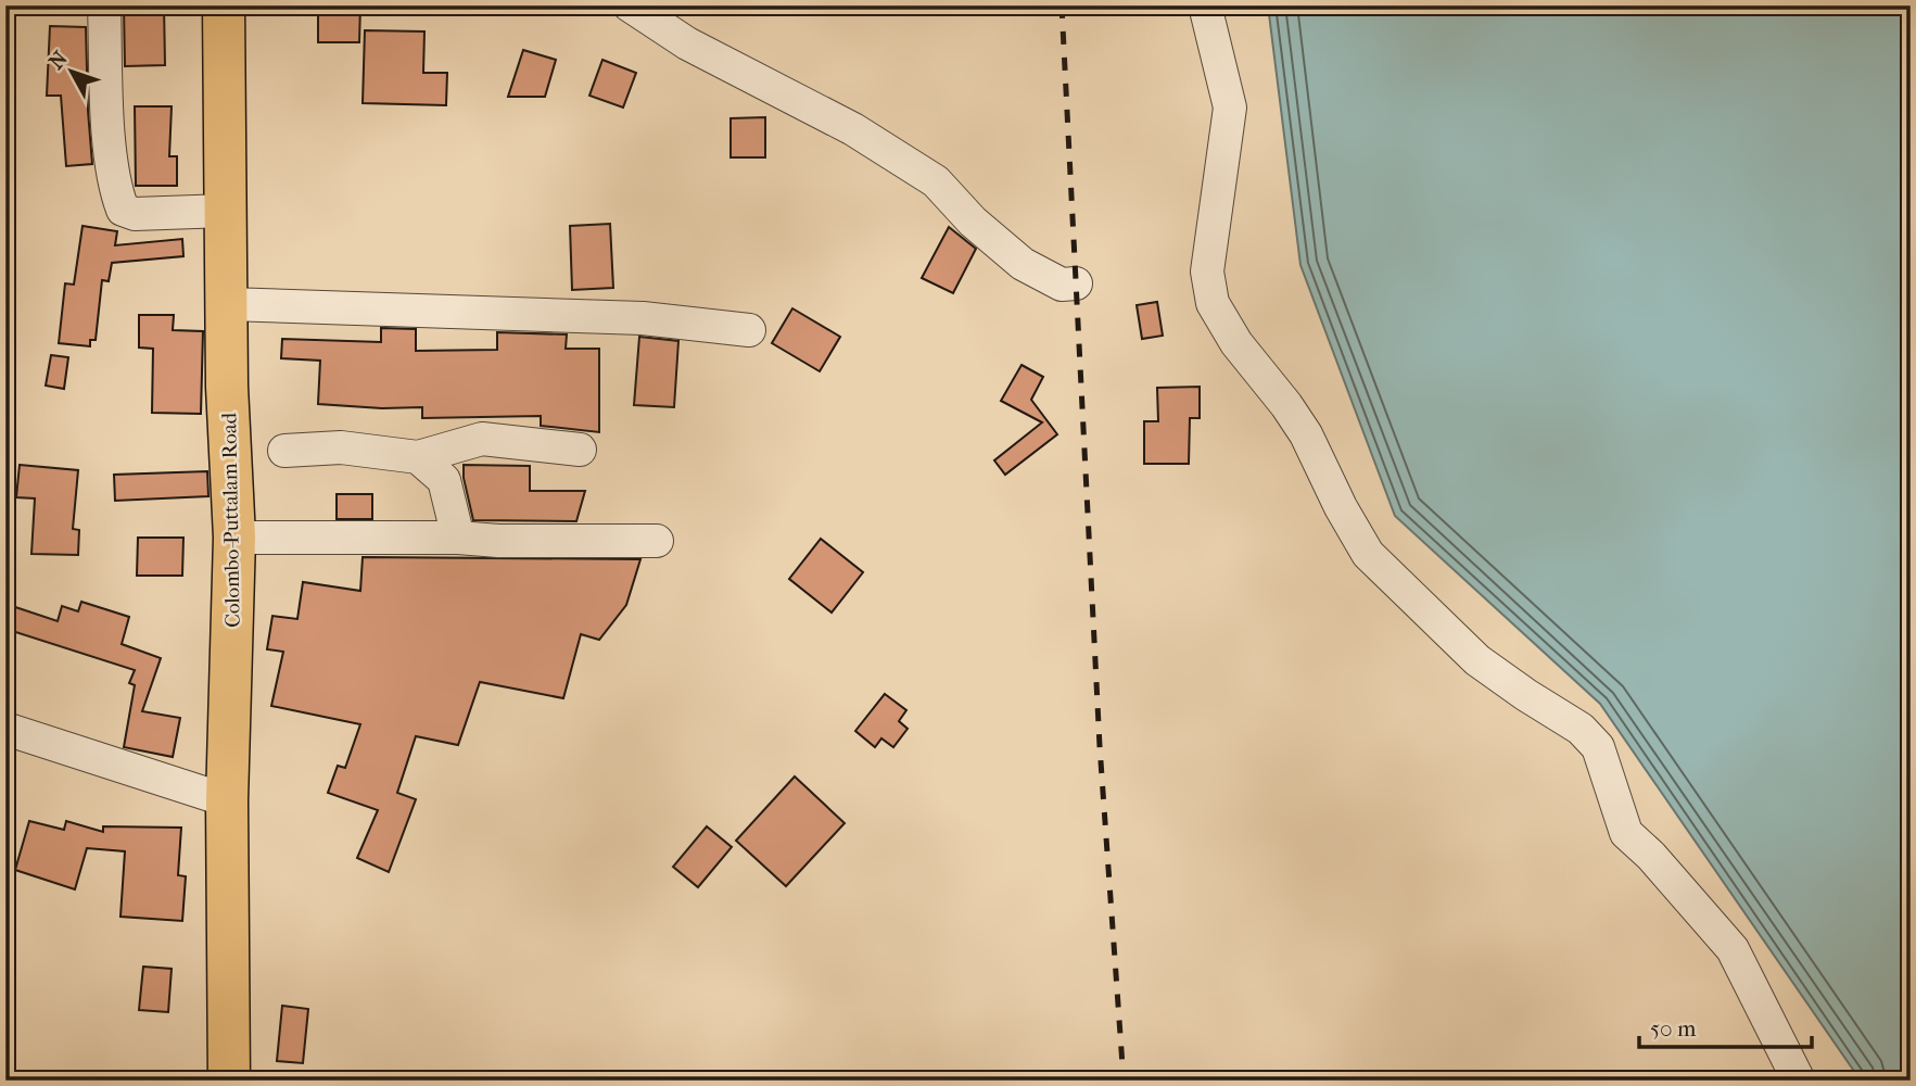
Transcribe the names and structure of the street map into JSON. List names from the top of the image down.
{
  "streets": {
    "highway": ["Colombo-Puttalam Road"]
  },
  "scale_bar": "50 m",
  "north": "top left"
}
